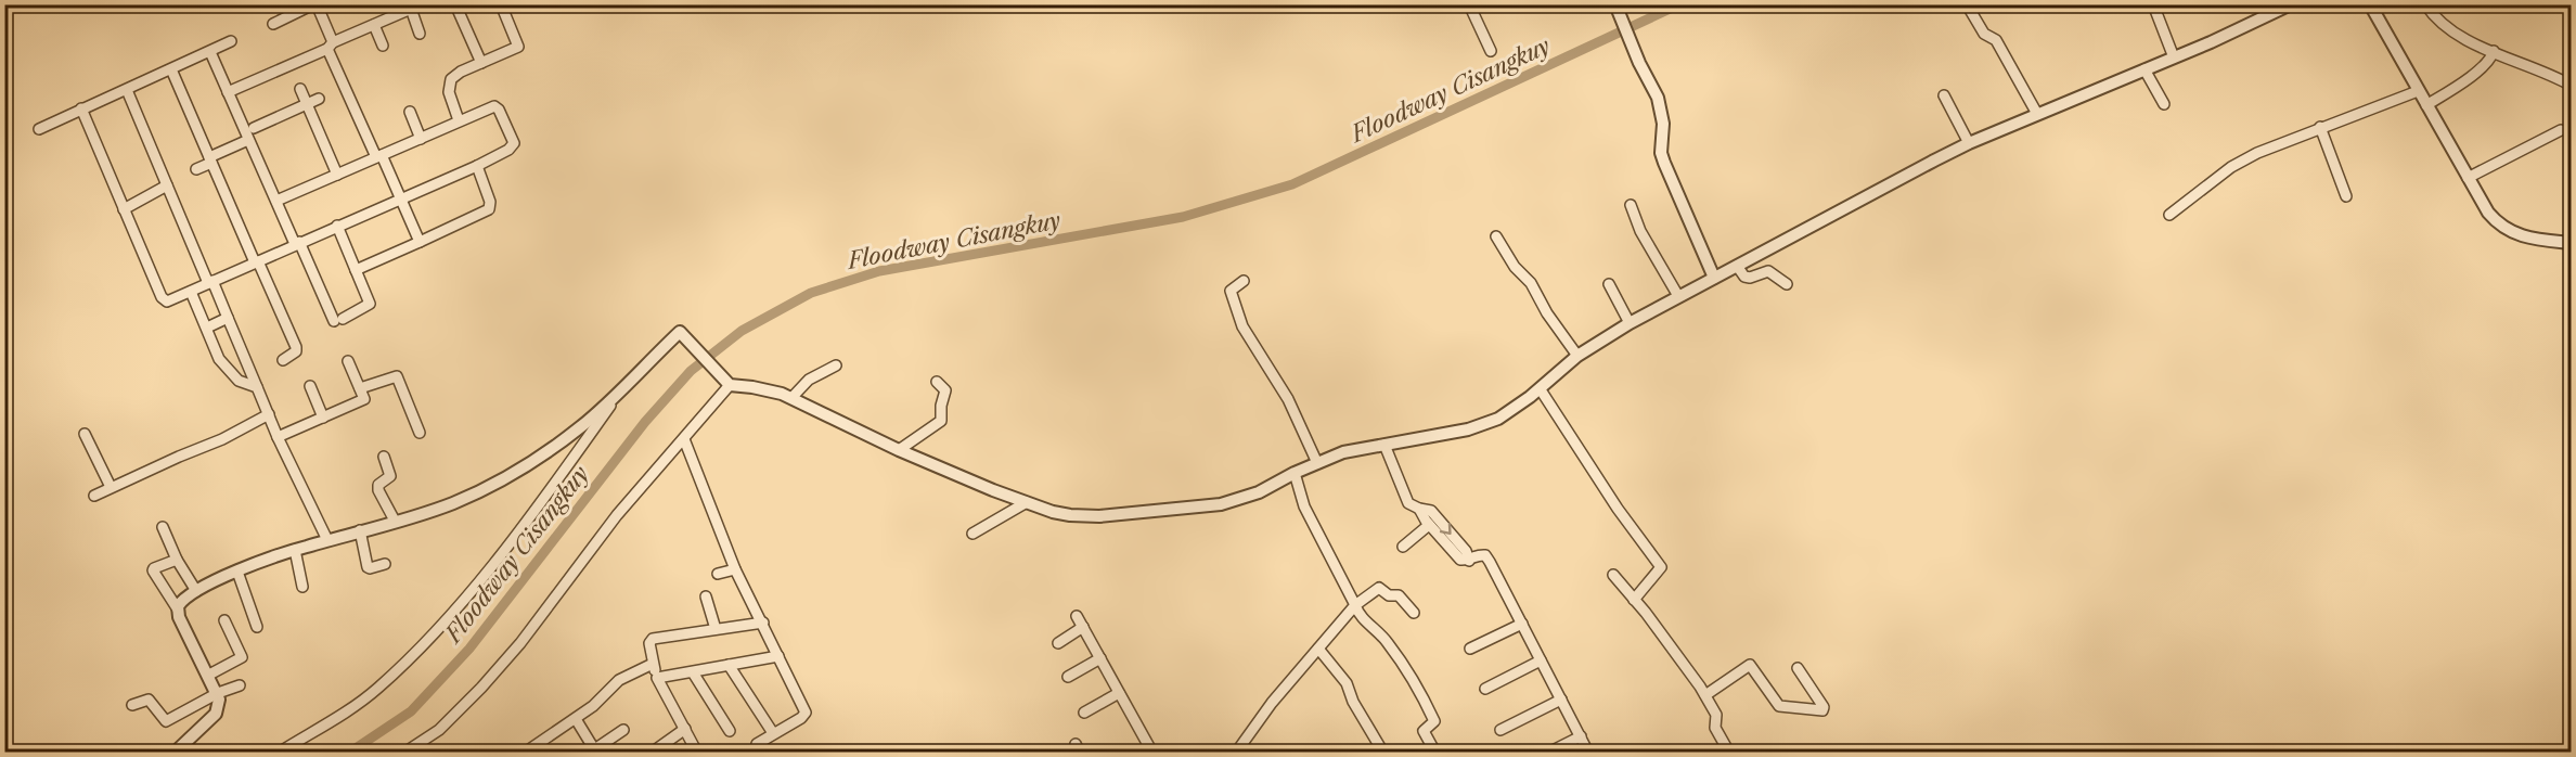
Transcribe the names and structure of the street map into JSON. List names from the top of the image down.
{
  "water": ["Floodway Cisangkuy"]
}
